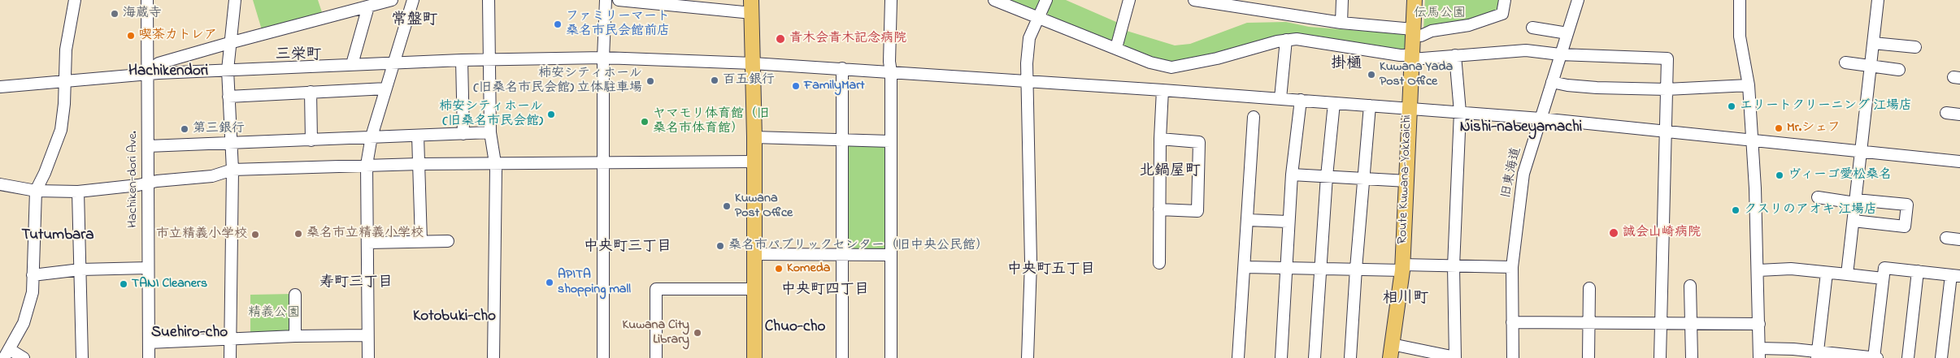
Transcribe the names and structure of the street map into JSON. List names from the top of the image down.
{
  "streets": {
    "main road": ["Route Kuwana-Yokkaichi"],
    "street": ["旧東海道", "Hachiken-dori Ave."]
  },
  "districts": [
    "常盤町",
    "三栄町",
    "掛樋",
    "Hachikendori",
    "Nishi-nabeyamachi",
    "北鍋屋町",
    "Tutumbara",
    "中央町三丁目",
    "中央町五丁目",
    "寿町三丁目",
    "中央町四丁目",
    "相川町",
    "Kotobuki-cho",
    "Chuo-cho",
    "Suehiro-cho"
  ],
  "parks": ["伝馬公園", "精義公園"],
  "places": [
    "海蔵寺",
    "ファミリーマート 桑名市民会館前店",
    "喫茶カトレア",
    "青木会青木記念病院",
    "Kuwana Yada Post Office",
    "百五銀行",
    "柿安シティホール (旧桑名市民会館) 立体駐車場",
    "FamilyMart",
    "エリートクリーニング 江場店",
    "柿安シティホール (旧桑名市民会館)",
    "ヤマモリ体育館（旧 桑名市体育館）",
    "Mr.シェフ",
    "第三銀行",
    "ヴィーゴ愛松桑名",
    "Kuwana Post Office",
    "クスリのアオキ 江場店",
    "誠会山崎病院",
    "桑名市立精義小学校",
    "市立精義小学校",
    "桑名市パブリックセンター（旧中央公民館）",
    "Komeda",
    "APITA shopping mall",
    "TANI Cleaners",
    "Kuwana City Library"
  ]
}
